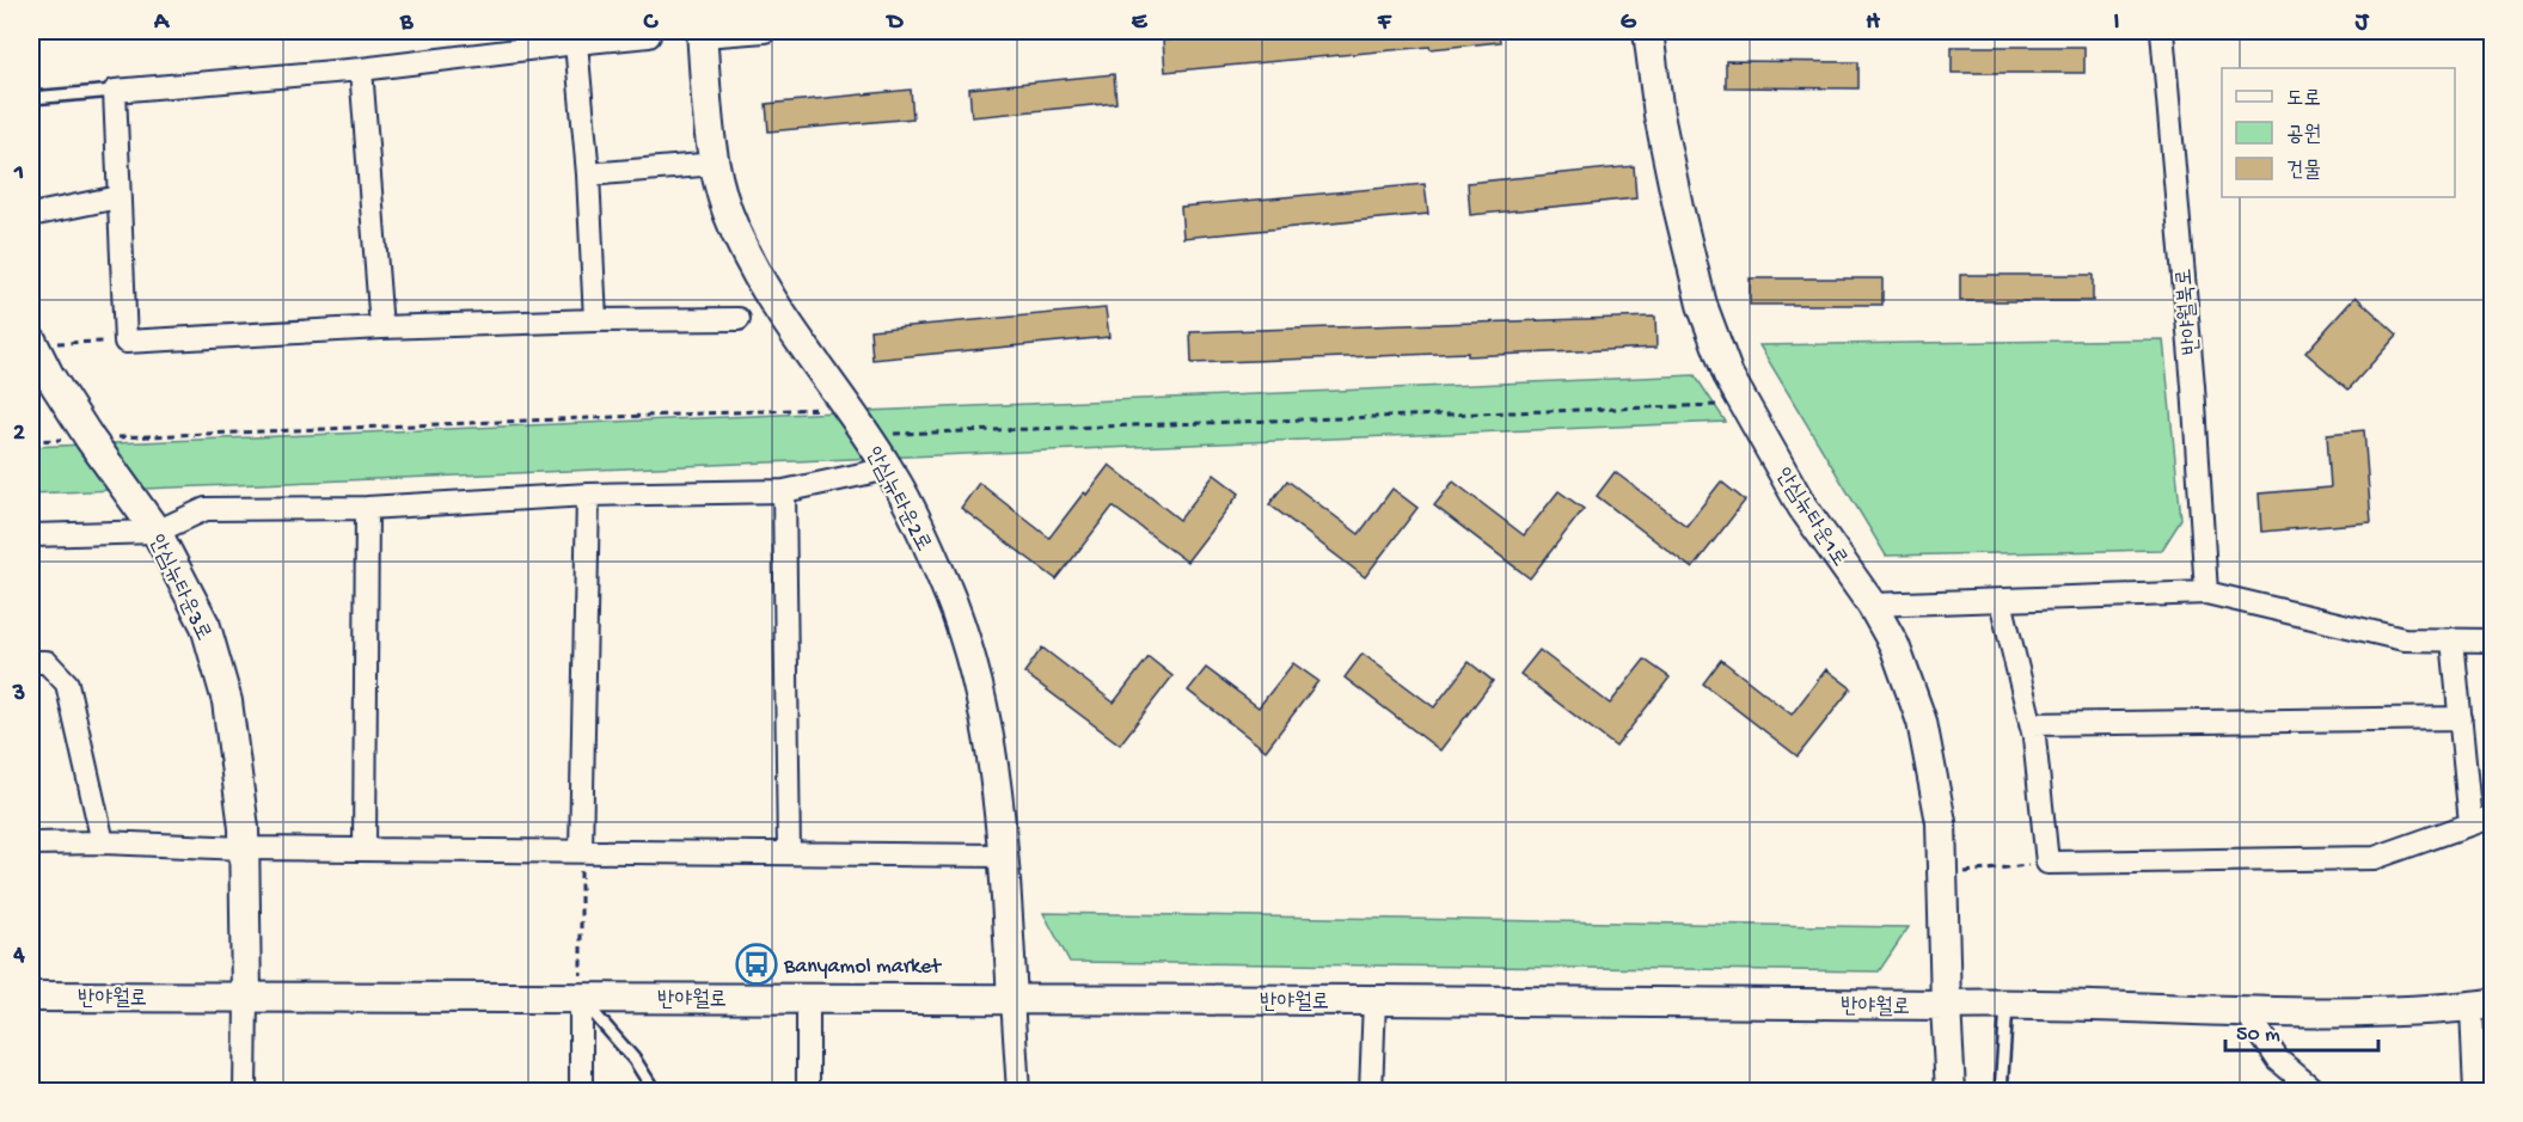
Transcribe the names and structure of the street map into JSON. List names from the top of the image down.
{
  "streets": {
    "street": [
      "반야월북로",
      "안심뉴타운2로",
      "안심뉴타운1로",
      "안심뉴타운3로",
      "반야월로"
    ]
  },
  "crossings": [
    ["안심뉴타운2로", "반야월로"],
    ["안심뉴타운1로", "반야월로"],
    ["안심뉴타운3로", "반야월로"]
  ],
  "places": {
    "bus stop": ["Banyamol market"]
  },
  "legend": ["도로", "공원", "건물"],
  "scale_bar": "50 m",
  "grid": {
    "columns": [
      "A",
      "B",
      "C",
      "D",
      "E",
      "F",
      "G",
      "H",
      "I",
      "J"
    ],
    "rows": [
      "1",
      "2",
      "3",
      "4"
    ]
  }
}
